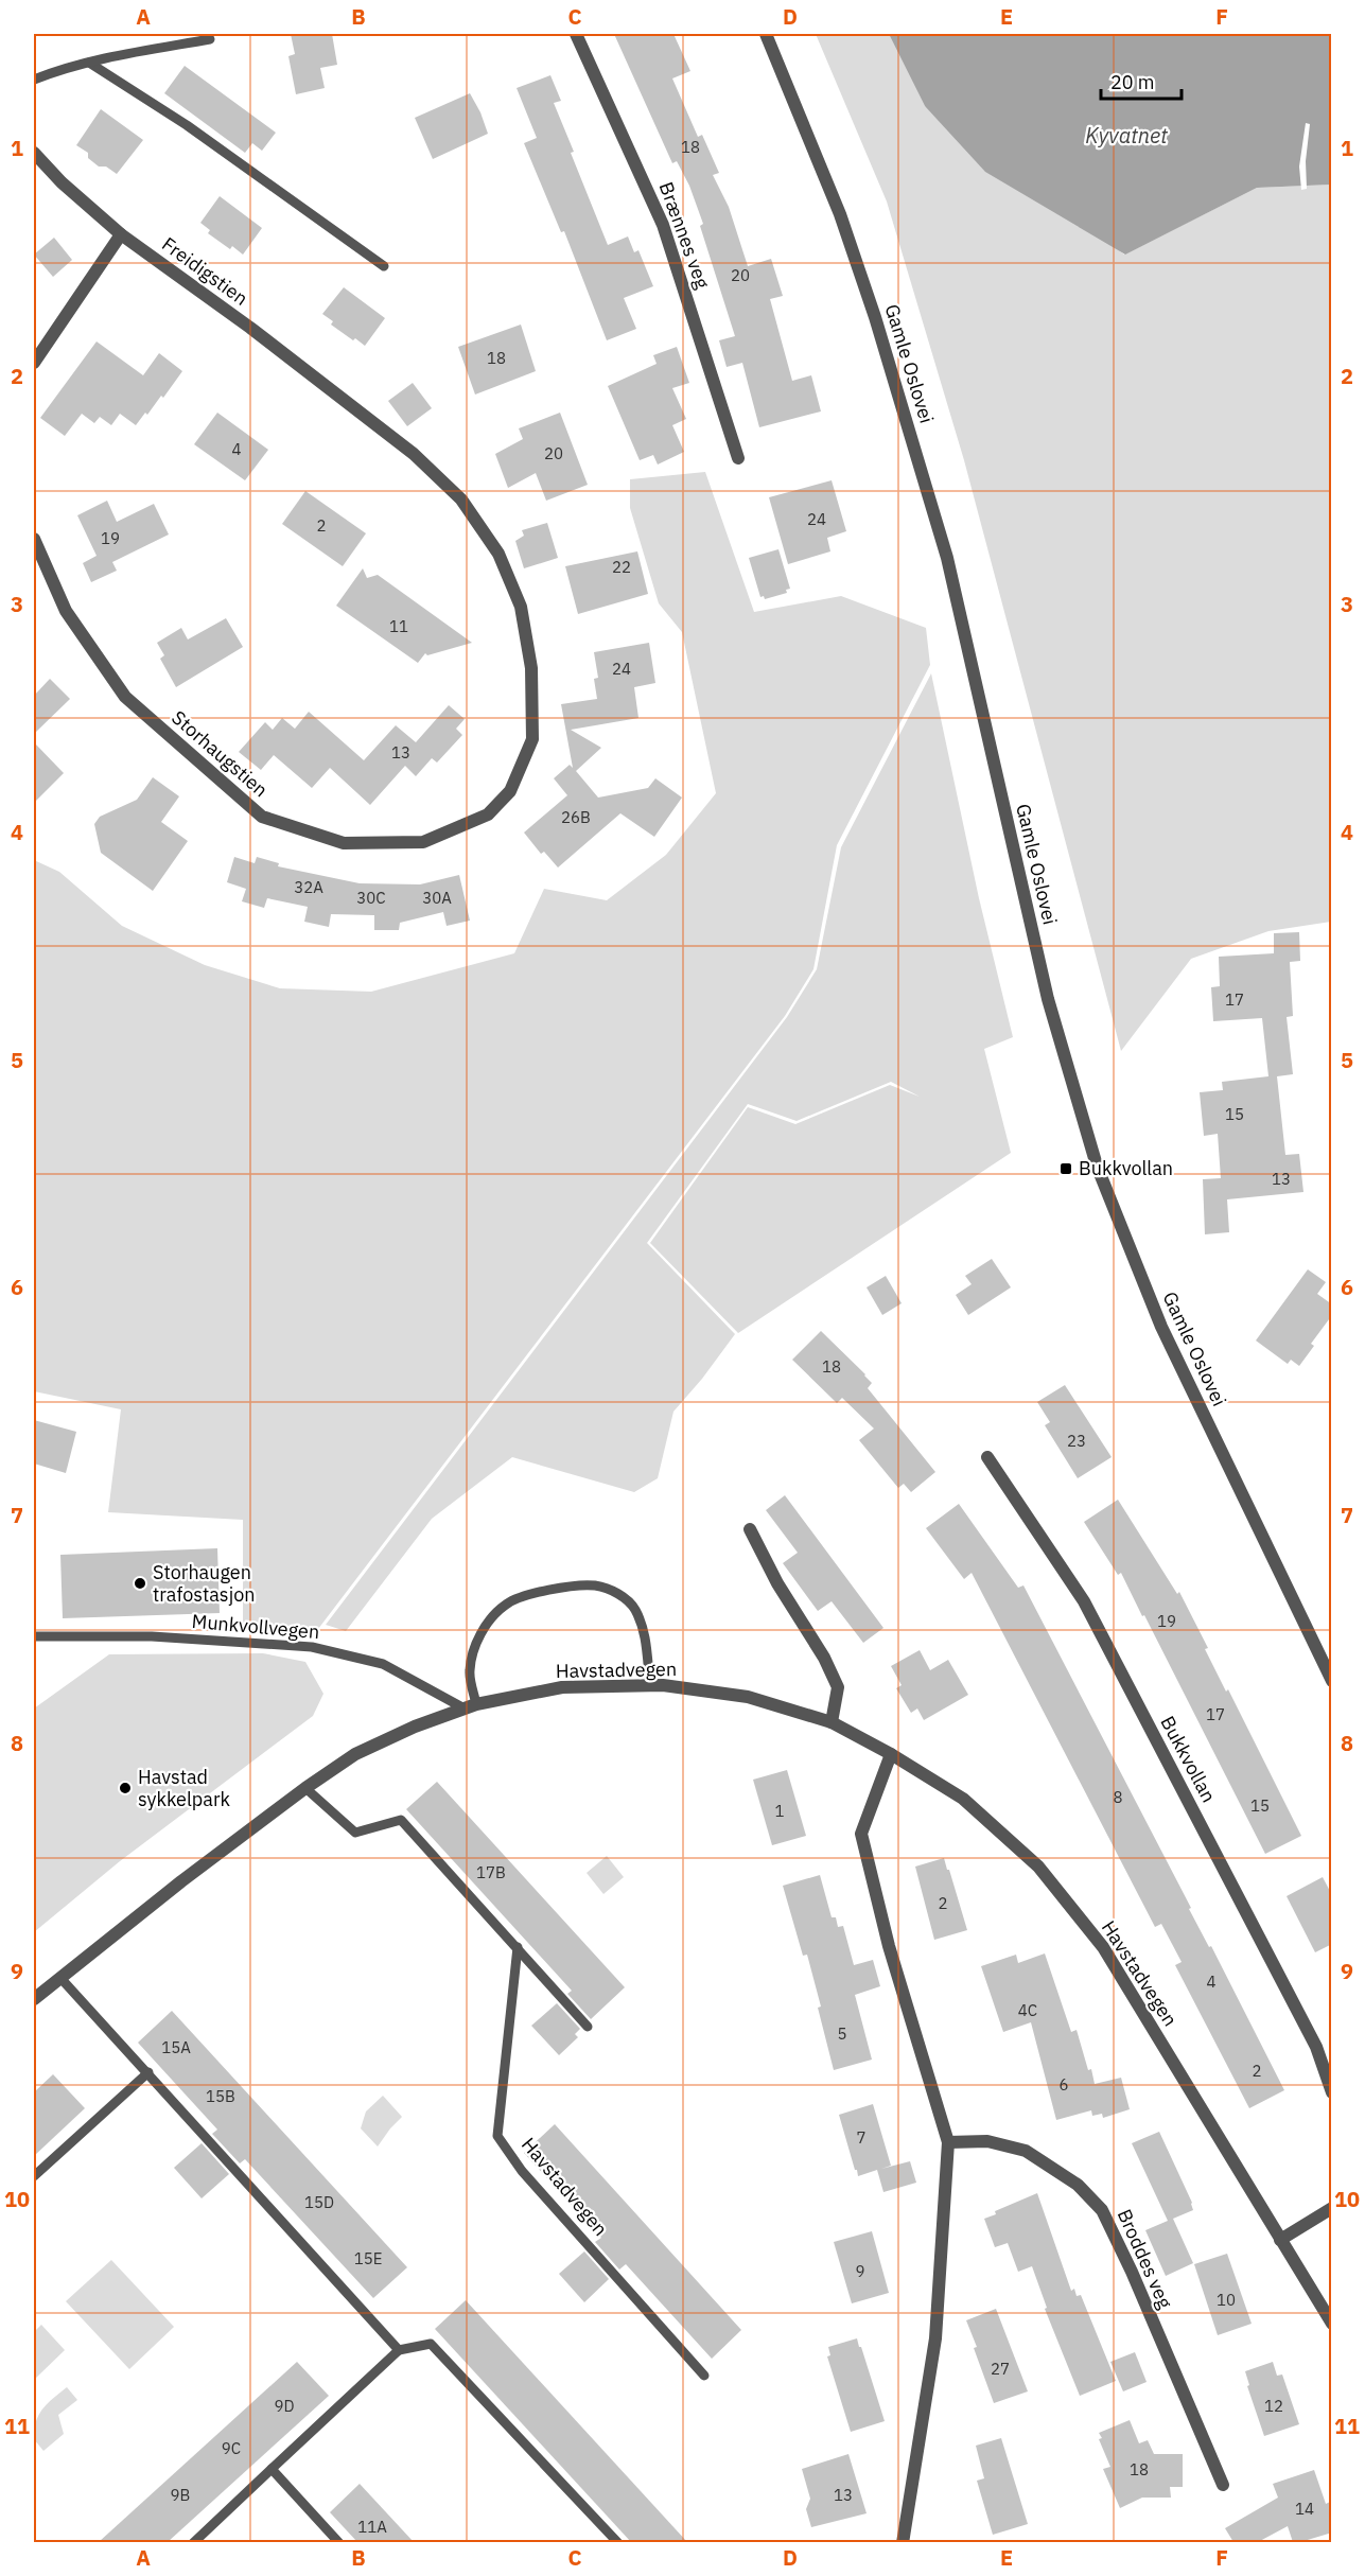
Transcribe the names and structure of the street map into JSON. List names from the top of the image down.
{
  "streets": {
    "street": [
      "Brænnes veg",
      "Freidigstien",
      "Gamle Oslovei",
      "Storhaugstien",
      "Havstadvegen",
      "Bukkvollan",
      "Broddes veg"
    ],
    "lane": ["Munkvollvegen"]
  },
  "crossings": [
    ["Freidigstien", "Storhaugstien"],
    ["Munkvollvegen", "Havstadvegen"]
  ],
  "water": ["Kyvatnet"],
  "places": {
    "transit": ["Bukkvollan"],
    "other": ["Storhaugen trafostasjon", "Havstad sykkelpark"]
  },
  "house_numbers": [
    "18",
    "20",
    "18",
    "4",
    "20",
    "24",
    "2",
    "19",
    "22",
    "11",
    "24",
    "13",
    "26B",
    "32A",
    "30C",
    "30A",
    "17",
    "15",
    "13",
    "18",
    "23",
    "19",
    "17",
    "8",
    "15",
    "1",
    "17B",
    "2",
    "4",
    "4C",
    "5",
    "15A",
    "2",
    "6",
    "15B",
    "7",
    "15D",
    "15E",
    "9",
    "10",
    "27",
    "9D",
    "12",
    "9C",
    "18",
    "9B",
    "13",
    "14",
    "11A"
  ],
  "scale_bar": "20 m",
  "grid": {
    "columns": [
      "A",
      "B",
      "C",
      "D",
      "E",
      "F"
    ],
    "rows": [
      "1",
      "2",
      "3",
      "4",
      "5",
      "6",
      "7",
      "8",
      "9",
      "10",
      "11"
    ]
  }
}
